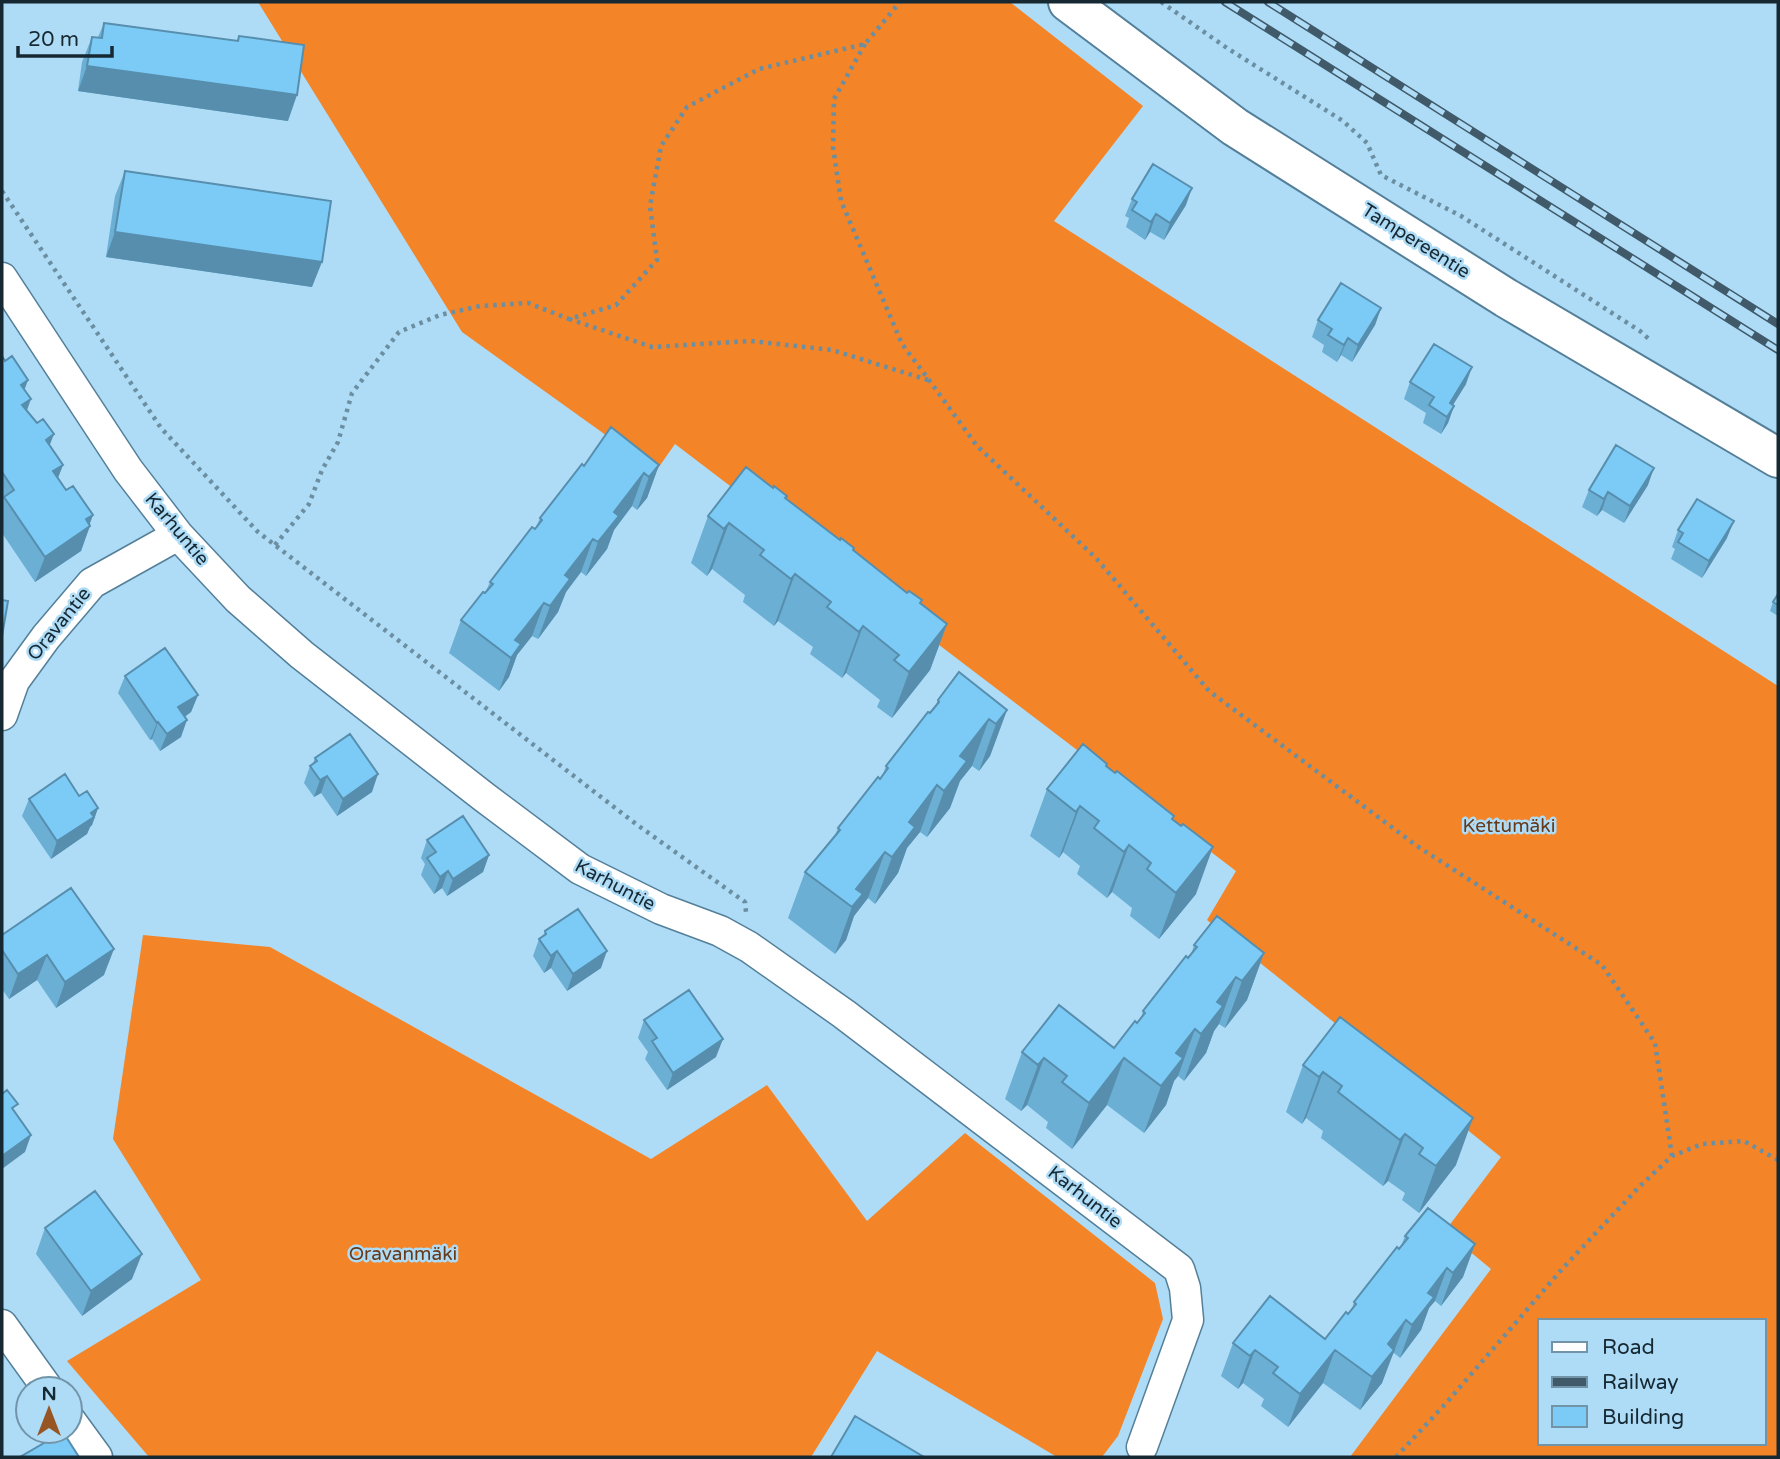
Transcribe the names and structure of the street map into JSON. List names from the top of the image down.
{
  "streets": {
    "main road": ["Tampereentie"],
    "street": ["Karhuntie", "Oravantie"]
  },
  "crossings": [
    ["Karhuntie", "Oravantie"]
  ],
  "parks": ["Kettumäki", "Oravanmäki"],
  "legend": ["Road", "Railway", "Building"],
  "scale_bar": "20 m",
  "north": "top"
}
